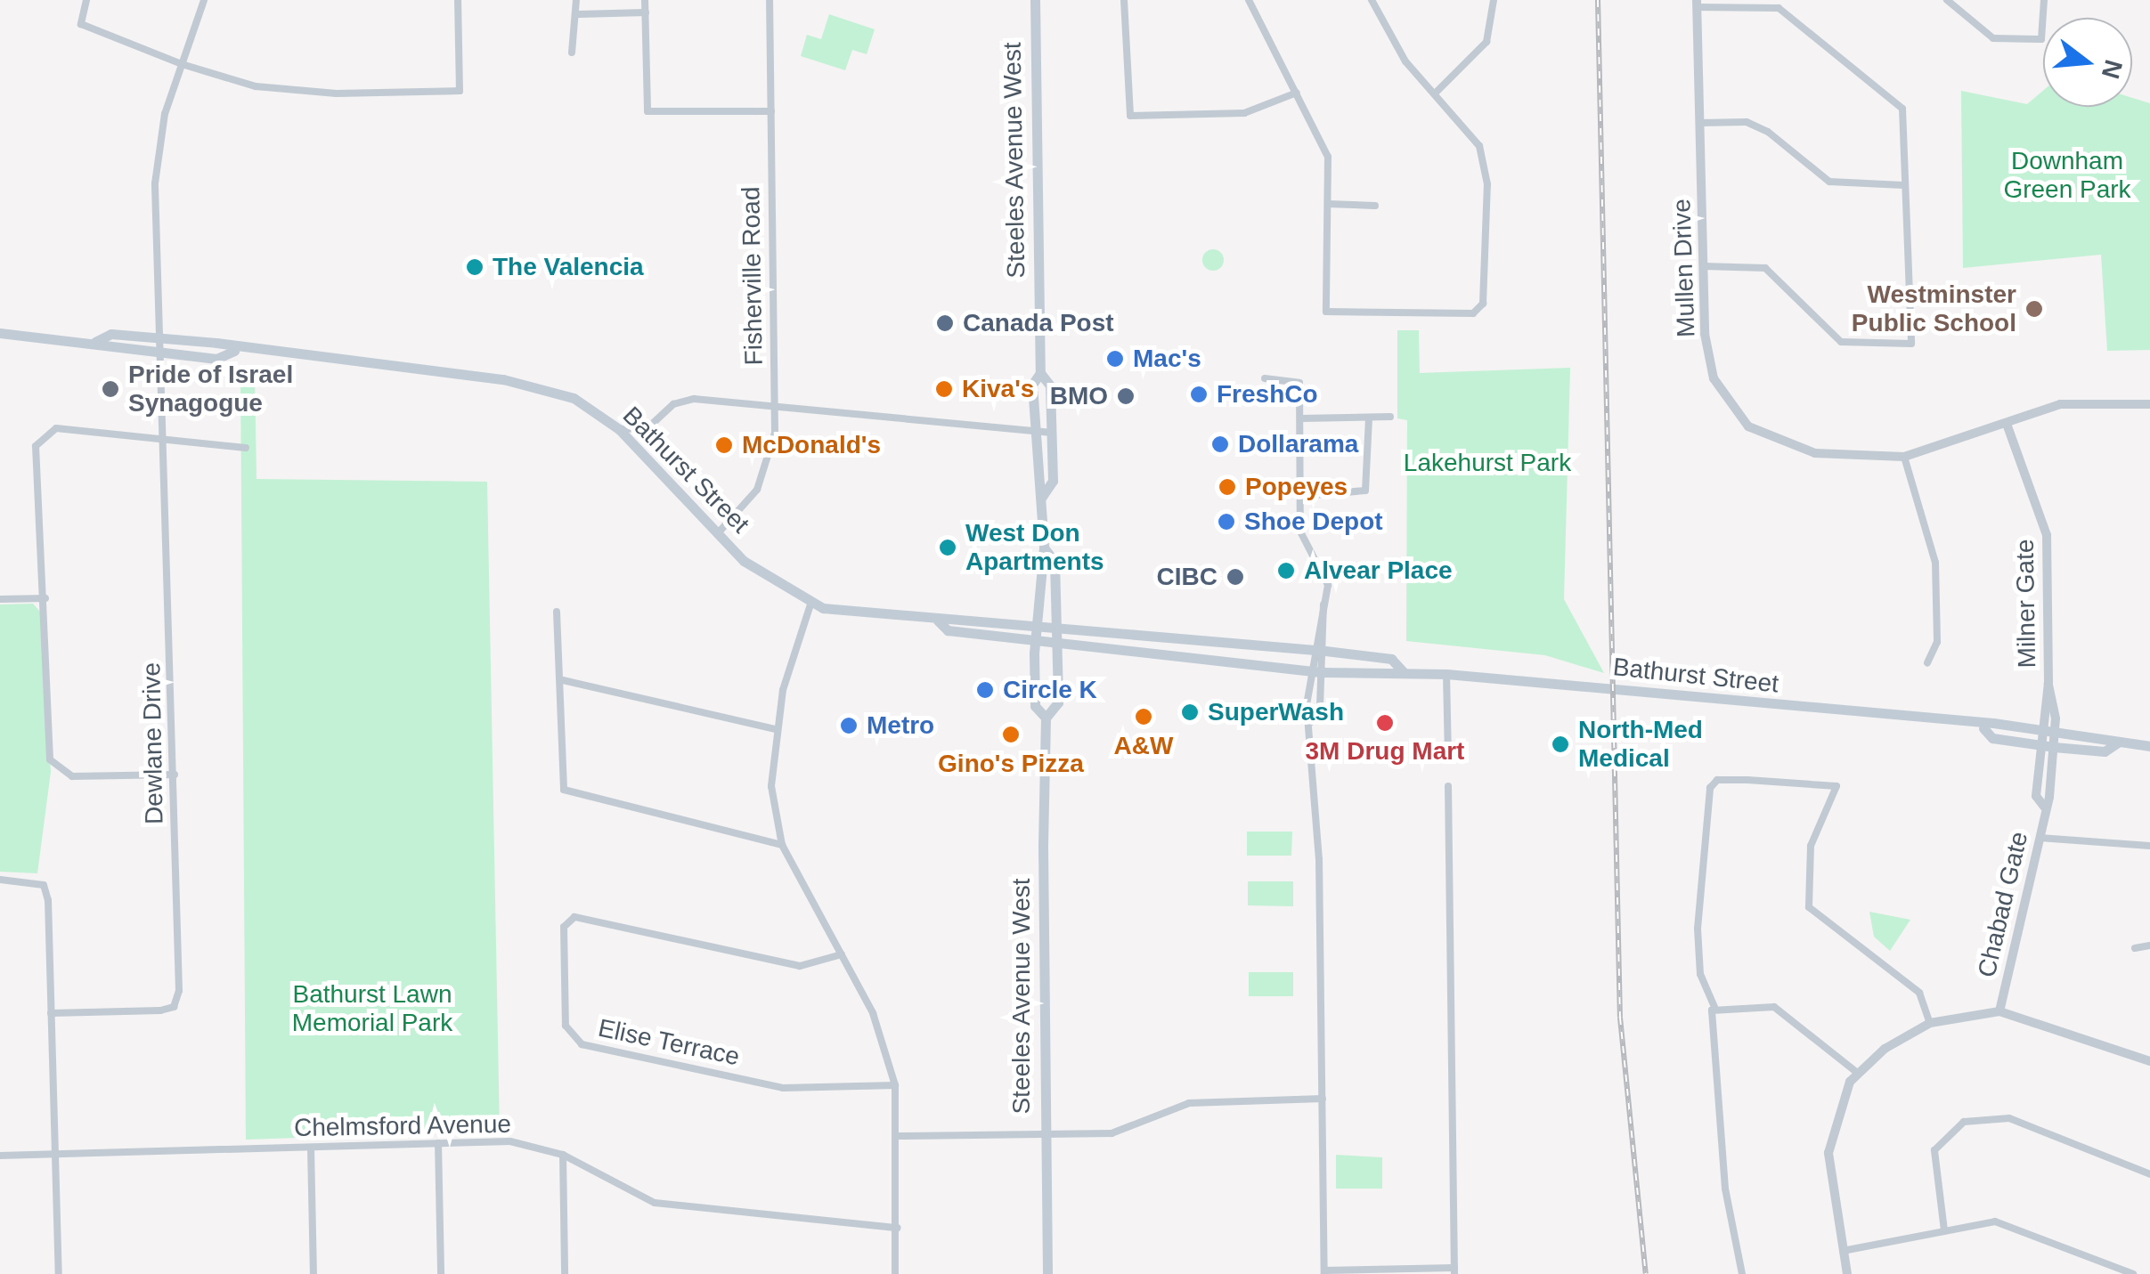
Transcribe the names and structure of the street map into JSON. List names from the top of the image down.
{
  "streets": {
    "main road": ["Steeles Avenue West", "Bathurst Street"],
    "street": [
      "Mullen Drive",
      "Fisherville Road",
      "Milner Gate",
      "Dewlane Drive",
      "Chabad Gate",
      "Elise Terrace",
      "Chelmsford Avenue"
    ]
  },
  "crossings": [
    ["Steeles Avenue West", "Bathurst Street"],
    ["Mullen Drive", "Milner Gate"],
    ["Fisherville Road", "Bathurst Street"],
    ["Bathurst Street", "Milner Gate"],
    ["Bathurst Street", "Dewlane Drive"],
    ["Bathurst Street", "Chabad Gate"],
    ["Milner Gate", "Chabad Gate"]
  ],
  "parks": ["Downham Green Park", "Lakehurst Park", "Bathurst Lawn Memorial Park"],
  "places": [
    "The Valencia",
    "Westminster Public School",
    "Canada Post",
    "Mac's",
    "Pride of Israel Synagogue",
    "Kiva's",
    "FreshCo",
    "BMO",
    "Dollarama",
    "McDonald's",
    "Popeyes",
    "Shoe Depot",
    "West Don Apartments",
    "Alvear Place",
    "CIBC",
    "Circle K",
    "SuperWash",
    "A&W",
    "3M Drug Mart",
    "Metro",
    "Gino's Pizza",
    "North-Med Medical"
  ],
  "north": "right"
}
